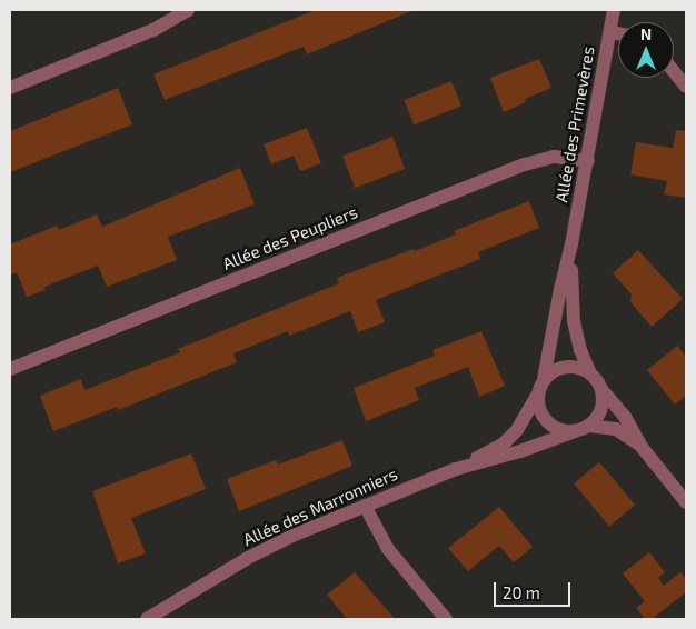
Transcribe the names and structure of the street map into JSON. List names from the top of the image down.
{
  "streets": {
    "street": ["Allée des Primevères", "Allée des Peupliers", "Allée des Marronniers"]
  },
  "crossings": [
    ["Allée des Primevères", "Allée des Peupliers"],
    ["Allée des Primevères", "Allée des Marronniers"]
  ],
  "scale_bar": "20 m",
  "north": "top"
}
